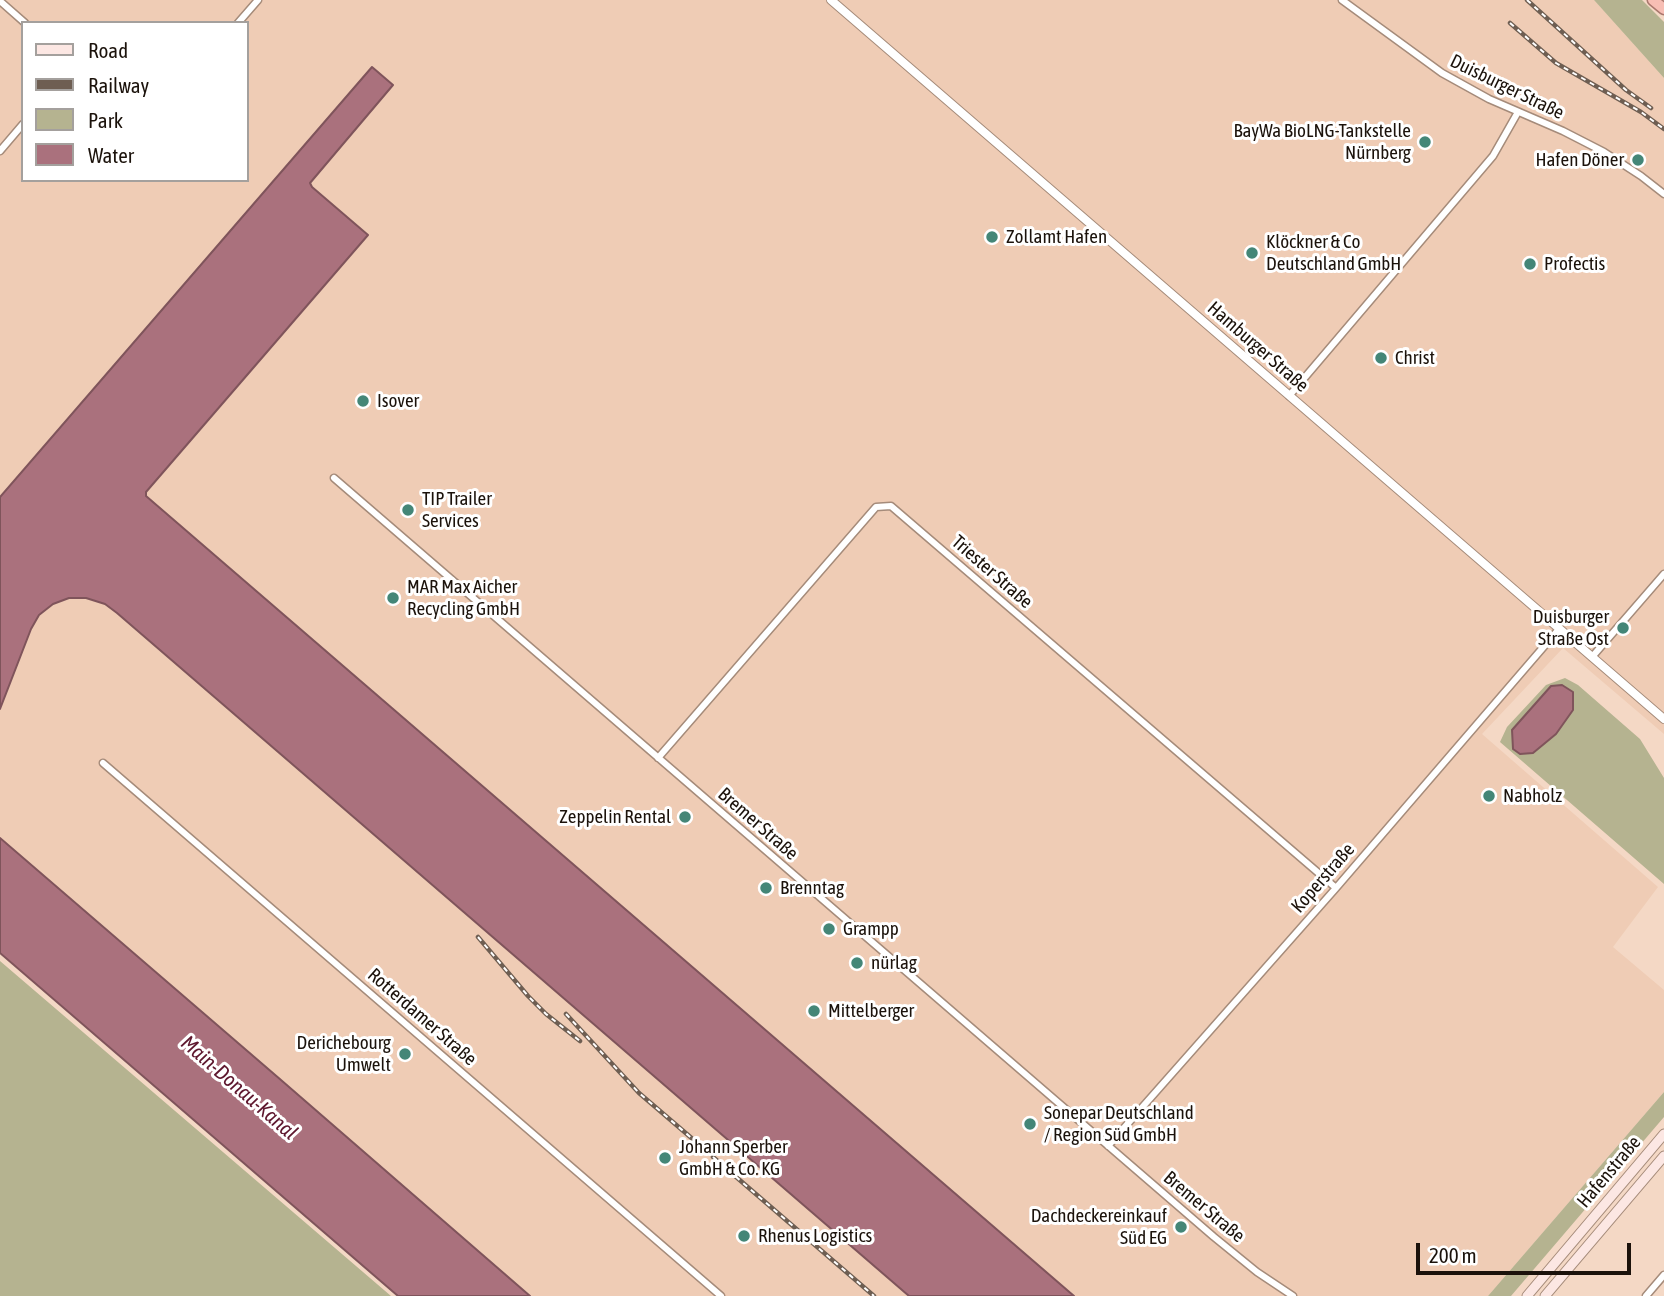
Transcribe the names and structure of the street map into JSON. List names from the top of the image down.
{
  "streets": {
    "main road": ["Hafenstraße"],
    "street": [
      "Duisburger Straße",
      "Hamburger Straße",
      "Triester Straße",
      "Bremer Straße",
      "Koperstraße",
      "Rotterdamer Straße"
    ]
  },
  "crossings": [
    ["Hamburger Straße", "Koperstraße"],
    ["Triester Straße", "Bremer Straße"],
    ["Triester Straße", "Koperstraße"],
    ["Bremer Straße", "Koperstraße"]
  ],
  "water": ["Main-Donau-Kanal"],
  "places": [
    "BayWa BioLNG-Tankstelle Nürnberg",
    "Hafen Döner",
    "Zollamt Hafen",
    "Klöckner & Co Deutschland GmbH",
    "Profectis",
    "Christ",
    "Isover",
    "TIP Trailer Services",
    "MAR Max Aicher Recycling GmbH",
    "Duisburger Straße Ost",
    "Nabholz",
    "Zeppelin Rental",
    "Brenntag",
    "Grampp",
    "nürlag",
    "Mittelberger",
    "Derichebourg Umwelt",
    "Sonepar Deutschland / Region Süd GmbH",
    "Johann Sperber GmbH & Co. KG",
    "Dachdeckereinkauf Süd EG",
    "Rhenus Logistics"
  ],
  "legend": [
    "Road",
    "Railway",
    "Park",
    "Water"
  ],
  "scale_bar": "200 m"
}
